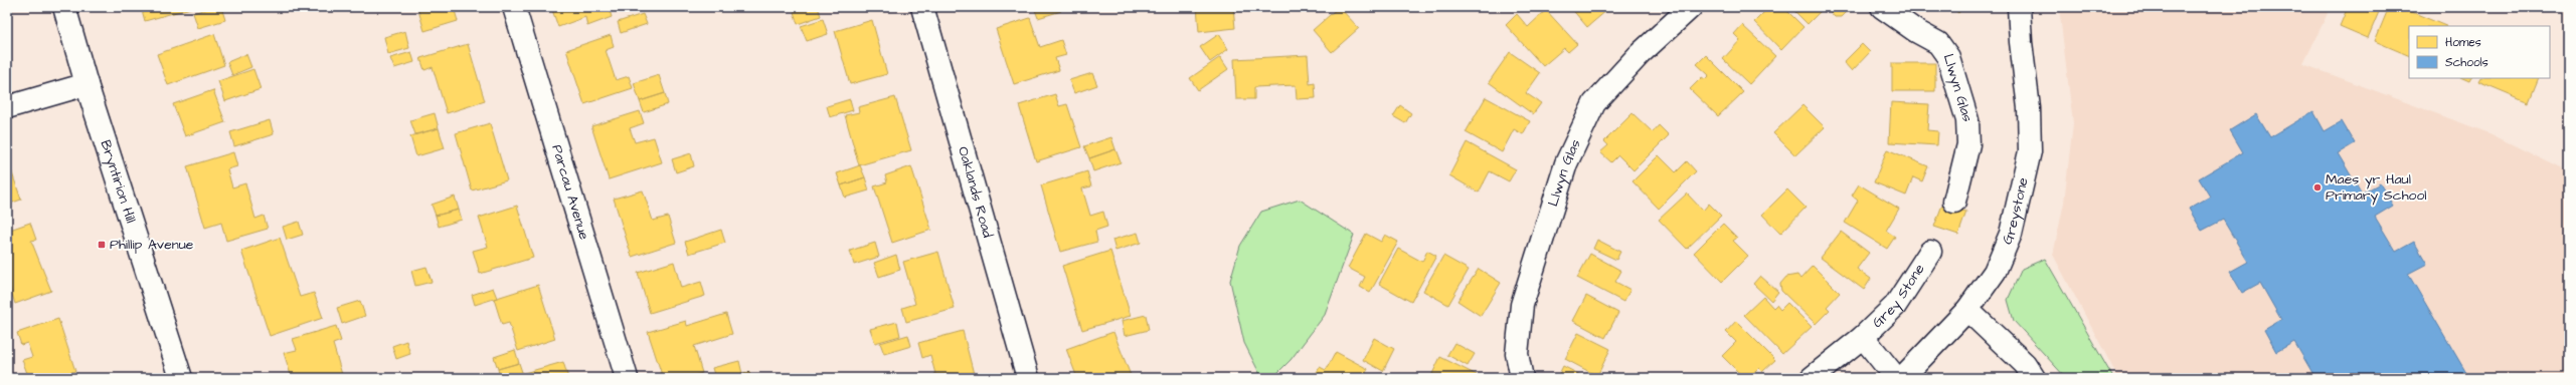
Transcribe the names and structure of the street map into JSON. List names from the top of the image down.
{
  "streets": {
    "street": [
      "Llwyn Glas",
      "Bryntirion Hill",
      "Parcau Avenue",
      "Oaklands Road",
      "Greystone",
      "Grey Stone"
    ]
  },
  "places": {
    "other": ["Maes yr Haul Primary School"],
    "transit": ["Phillip Avenue"]
  },
  "legend": ["Homes", "Schools"]
}
